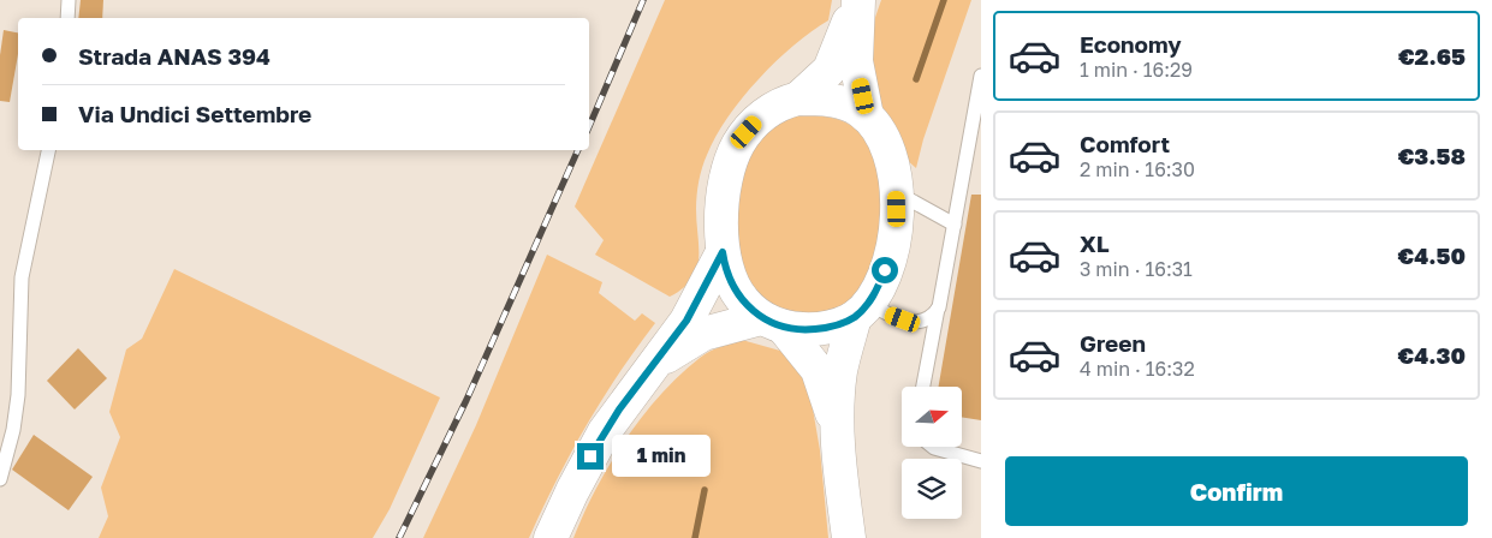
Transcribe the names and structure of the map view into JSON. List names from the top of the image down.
{
  "north": "right",
  "page": {
    "list": [
      {
        "name": "Economy",
        "note": "1 min · 16:29",
        "value": "€2.65"
      },
      {
        "name": "Comfort",
        "note": "2 min · 16:30",
        "value": "€3.58"
      },
      {
        "name": "XL",
        "note": "3 min · 16:31",
        "value": "€4.50"
      },
      {
        "name": "Green",
        "note": "4 min · 16:32",
        "value": "€4.30"
      }
    ],
    "banner": ["Strada ANAS 394", "Via Undici Settembre"],
    "bubble": "1 min",
    "buttons": "Confirm"
  }
}
